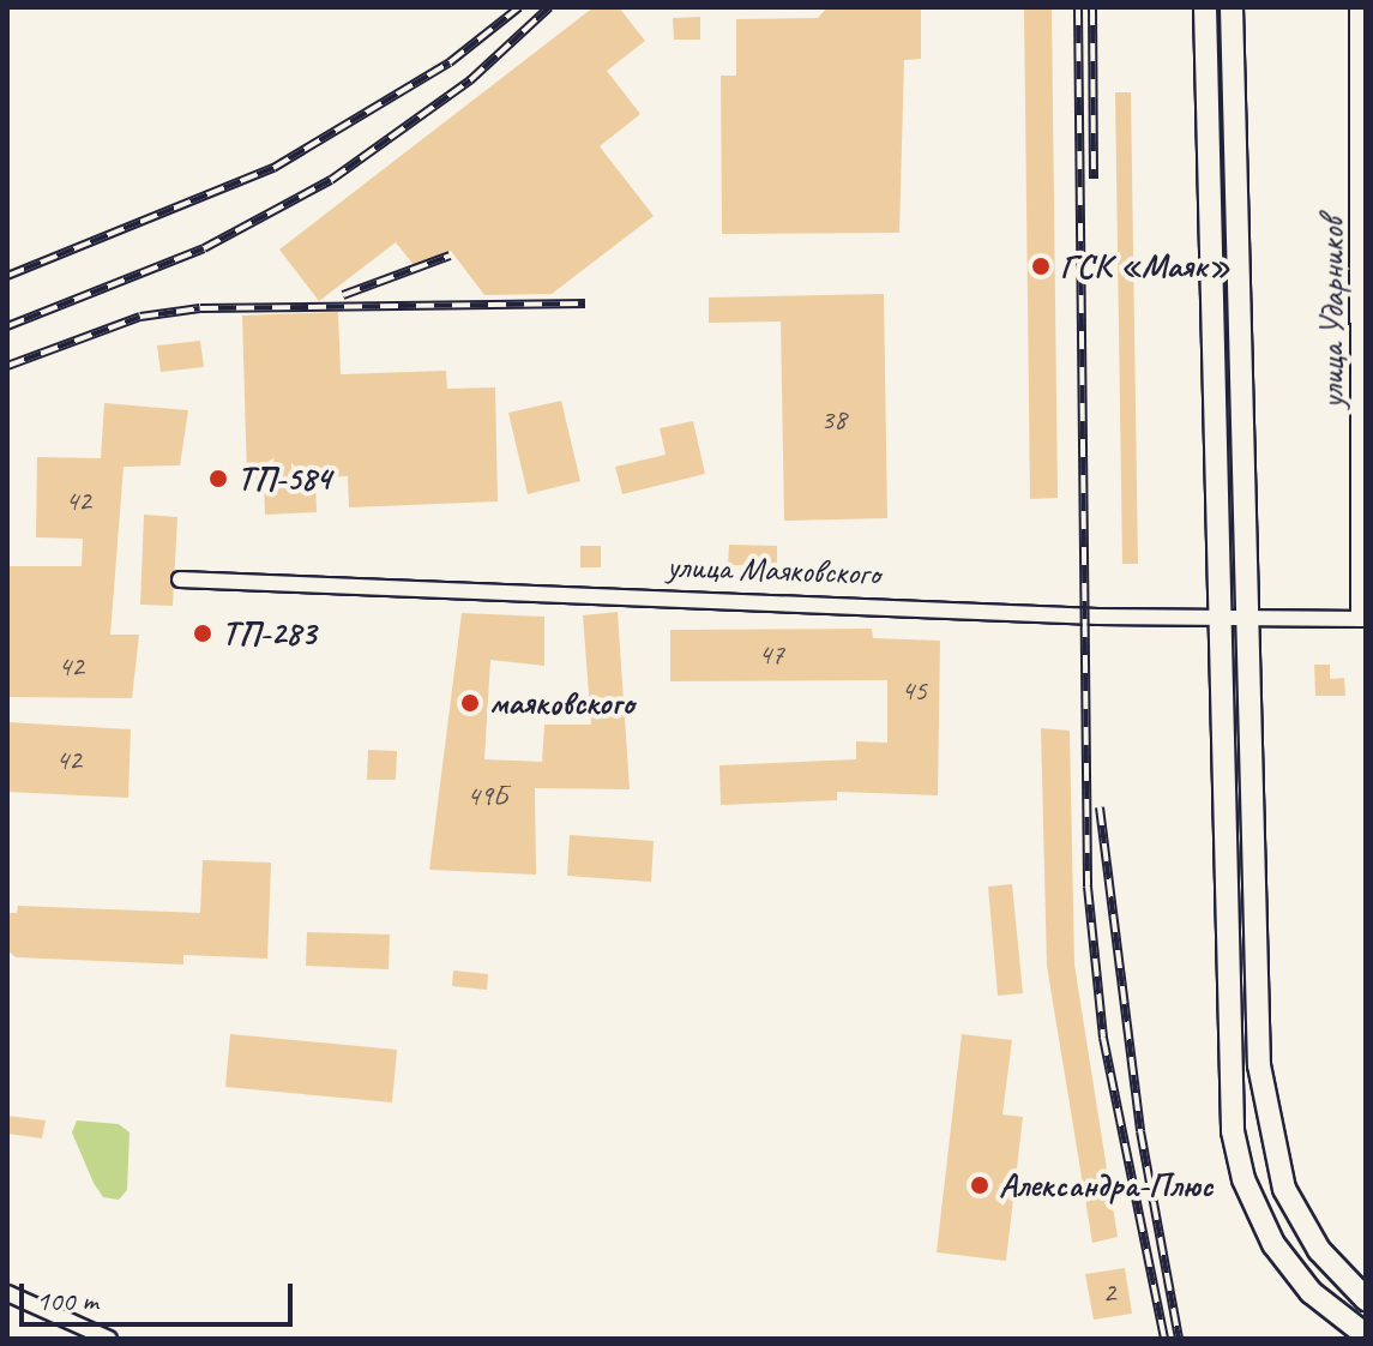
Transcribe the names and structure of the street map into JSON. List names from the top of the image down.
{
  "streets": {
    "street": ["улица Ударников", "улица Маяковского"]
  },
  "crossings": [
    ["улица Ударников", "улица Маяковского"]
  ],
  "places": [
    "ГСК «Маяк»",
    "ТП-584",
    "ТП-283",
    "маяковского",
    "Александра-Плюс"
  ],
  "house_numbers": [
    "38",
    "42",
    "47",
    "42",
    "45",
    "42",
    "49Б",
    "2"
  ],
  "scale_bar": "100 m"
}
